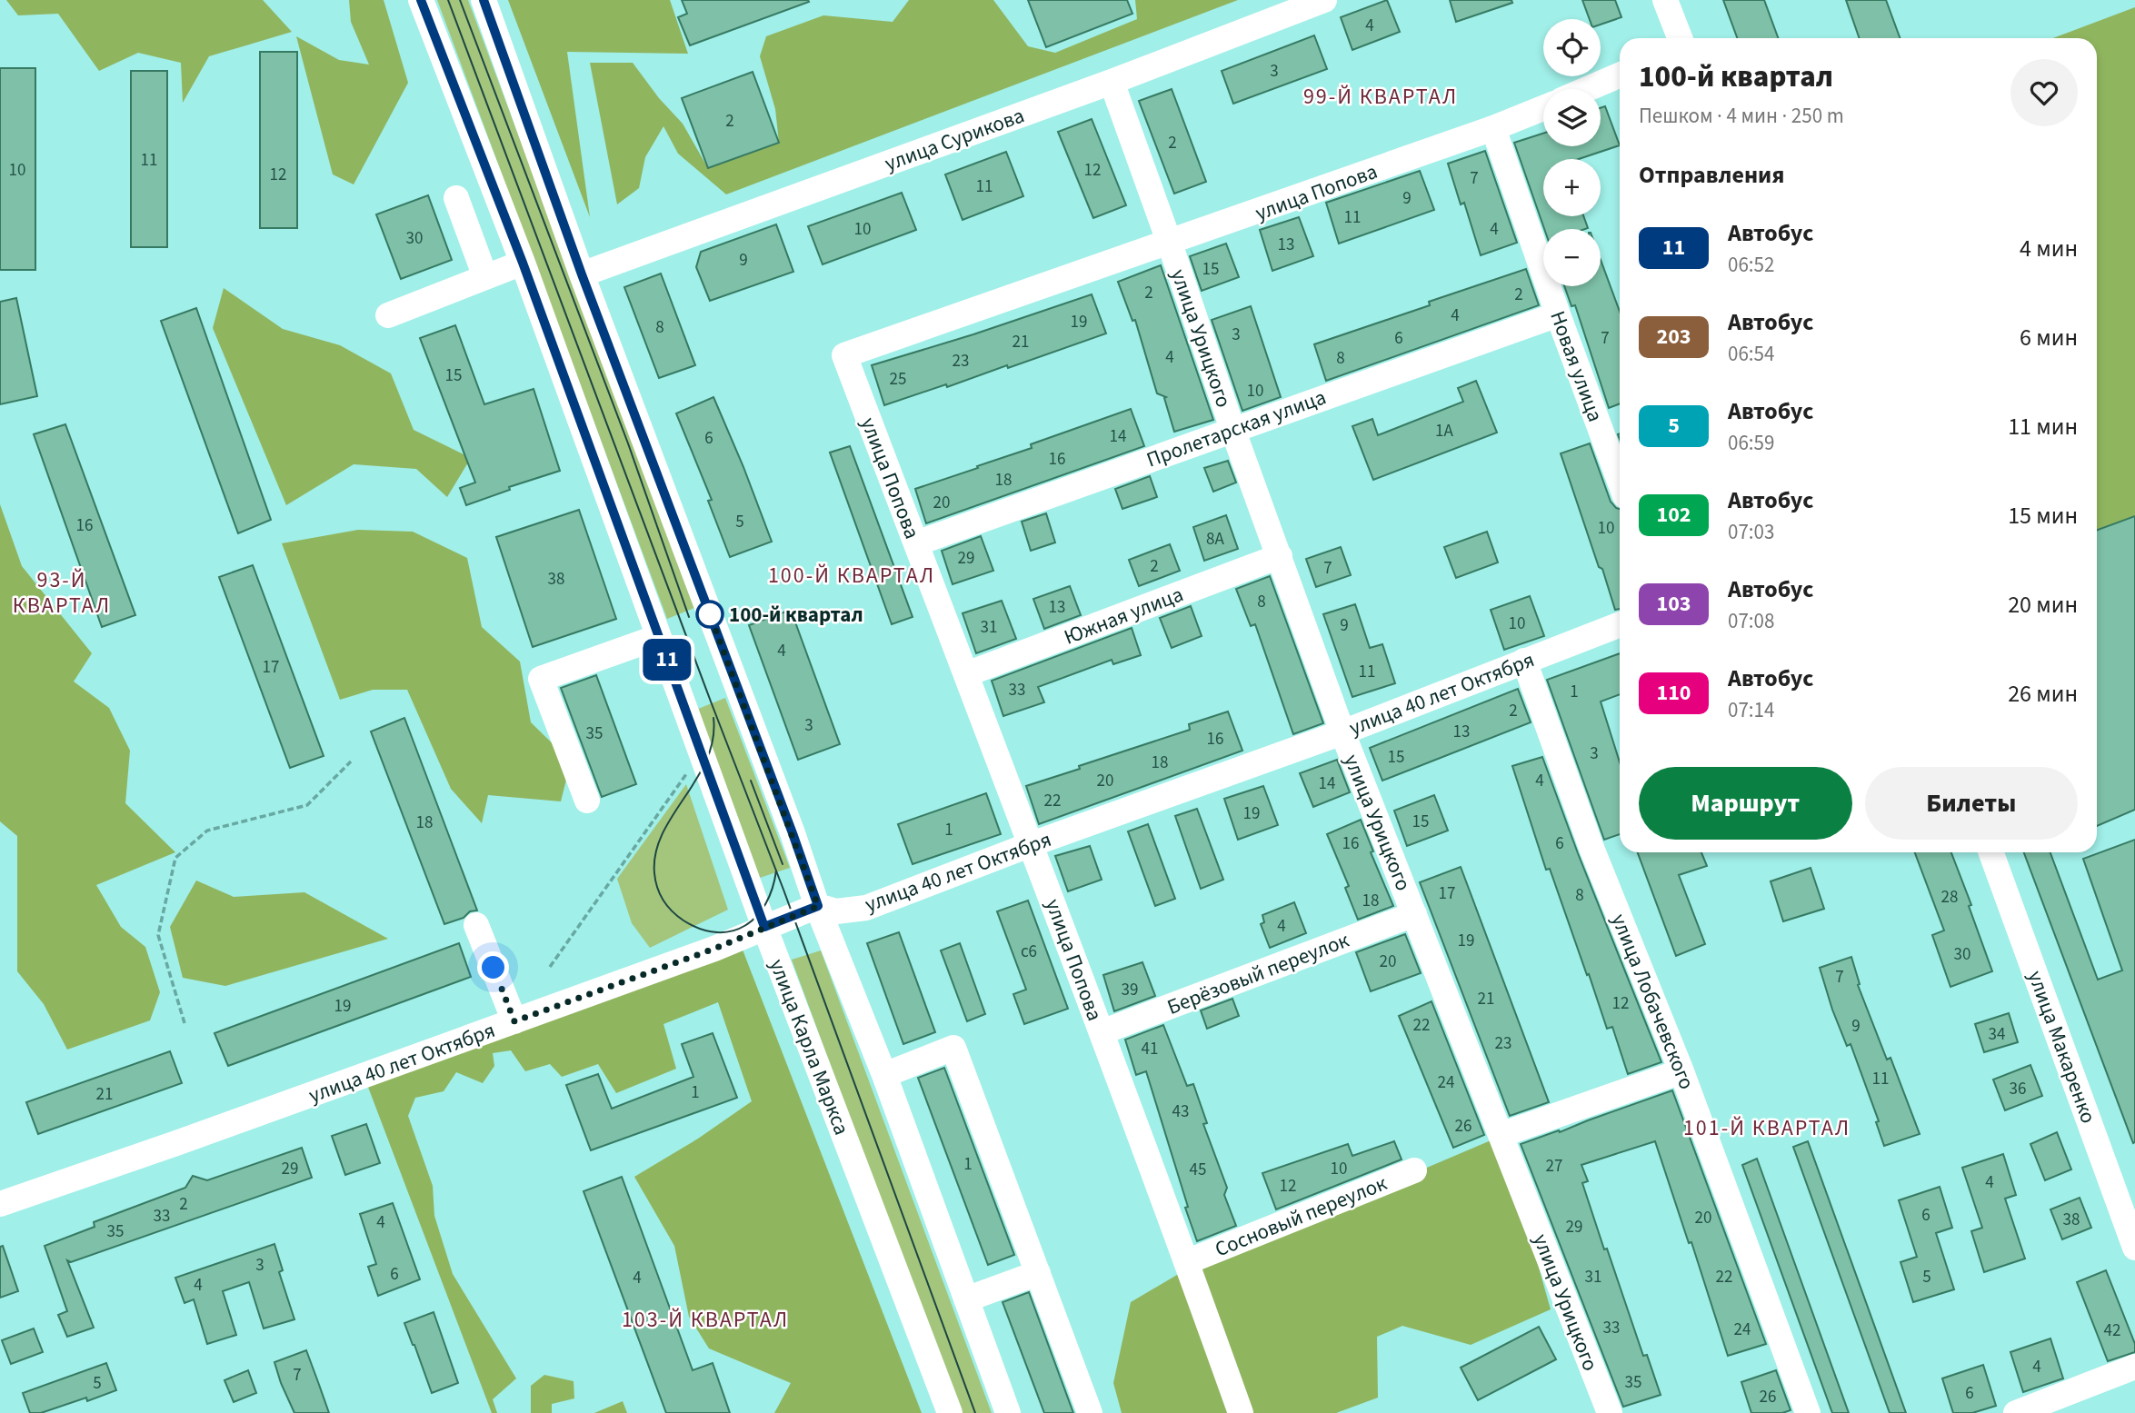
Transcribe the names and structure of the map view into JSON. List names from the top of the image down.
{
  "streets": {
    "street": [
      "улица Сурикова",
      "улица Попова",
      "улица Урицкого",
      "Новая улица",
      "Пролетарская улица",
      "Южная улица",
      "улица 40 лет Октября",
      "Берёзовый переулок",
      "улица Лобачевского",
      "улица Карла Маркса",
      "улица Макаренко",
      "Сосновый переулок"
    ]
  },
  "crossings": [
    ["улица Сурикова", "улица Урицкого"],
    ["улица Попова", "улица Урицкого"],
    ["улица Попова", "Новая улица"],
    ["улица Попова", "Пролетарская улица"],
    ["улица Попова", "Южная улица"],
    ["улица Попова", "улица 40 лет Октября"],
    ["улица Попова", "Берёзовый переулок"],
    ["улица Попова", "Сосновый переулок"],
    ["улица Урицкого", "Пролетарская улица"],
    ["улица Урицкого", "Южная улица"],
    ["улица Урицкого", "улица 40 лет Октября"],
    ["улица Урицкого", "Берёзовый переулок"],
    ["Новая улица", "Пролетарская улица"],
    ["улица 40 лет Октября", "улица Лобачевского"],
    ["улица 40 лет Октября", "улица Карла Маркса"]
  ],
  "districts": [
    "99-Й КВАРТАЛ",
    "100-Й КВАРТАЛ",
    "93-Й КВАРТАЛ",
    "101-Й КВАРТАЛ",
    "103-Й КВАРТАЛ"
  ],
  "places": ["100-й квартал"],
  "lines": ["bus line 11"],
  "house_numbers": [
    "4",
    "3",
    "2",
    "2",
    "11",
    "10",
    "12",
    "12",
    "7",
    "11",
    "9",
    "11",
    "10",
    "4",
    "30",
    "13",
    "9",
    "15",
    "2",
    "2",
    "4",
    "19",
    "8",
    "3",
    "6",
    "7",
    "21",
    "4",
    "8",
    "23",
    "15",
    "25",
    "10",
    "1А",
    "14",
    "6",
    "16",
    "18",
    "20",
    "5",
    "16",
    "10",
    "8А",
    "29",
    "2",
    "7",
    "38",
    "8",
    "13",
    "10",
    "9",
    "31",
    "4",
    "17",
    "11",
    "33",
    "1",
    "2",
    "3",
    "13",
    "35",
    "16",
    "3",
    "15",
    "18",
    "20",
    "4",
    "14",
    "22",
    "19",
    "15",
    "18",
    "1",
    "16",
    "6",
    "17",
    "8",
    "28",
    "18",
    "4",
    "19",
    "с6",
    "30",
    "20",
    "7",
    "39",
    "21",
    "12",
    "19",
    "22",
    "9",
    "34",
    "23",
    "41",
    "11",
    "24",
    "36",
    "1",
    "21",
    "43",
    "26",
    "1",
    "27",
    "29",
    "10",
    "45",
    "4",
    "12",
    "2",
    "6",
    "33",
    "20",
    "38",
    "4",
    "29",
    "35",
    "3",
    "6",
    "31",
    "22",
    "5",
    "4",
    "4",
    "33",
    "24",
    "42",
    "4",
    "7",
    "35",
    "5",
    "6",
    "26"
  ],
  "page": {
    "on_map": "11",
    "map_buttons": ["+", "−"],
    "heading": [
      ["100-й квартал", "Пешком · 4 мин · 250 m"],
      "Отправления"
    ],
    "list": [
      {
        "mark": "11",
        "name": "Автобус",
        "note": "06:52",
        "value": "4 мин"
      },
      {
        "mark": "203",
        "name": "Автобус",
        "note": "06:54",
        "value": "6 мин"
      },
      {
        "mark": "5",
        "name": "Автобус",
        "note": "06:59",
        "value": "11 мин"
      },
      {
        "mark": "102",
        "name": "Автобус",
        "note": "07:03",
        "value": "15 мин"
      },
      {
        "mark": "103",
        "name": "Автобус",
        "note": "07:08",
        "value": "20 мин"
      },
      {
        "mark": "110",
        "name": "Автобус",
        "note": "07:14",
        "value": "26 мин"
      }
    ],
    "buttons": ["Маршрут", "Билеты"]
  }
}
